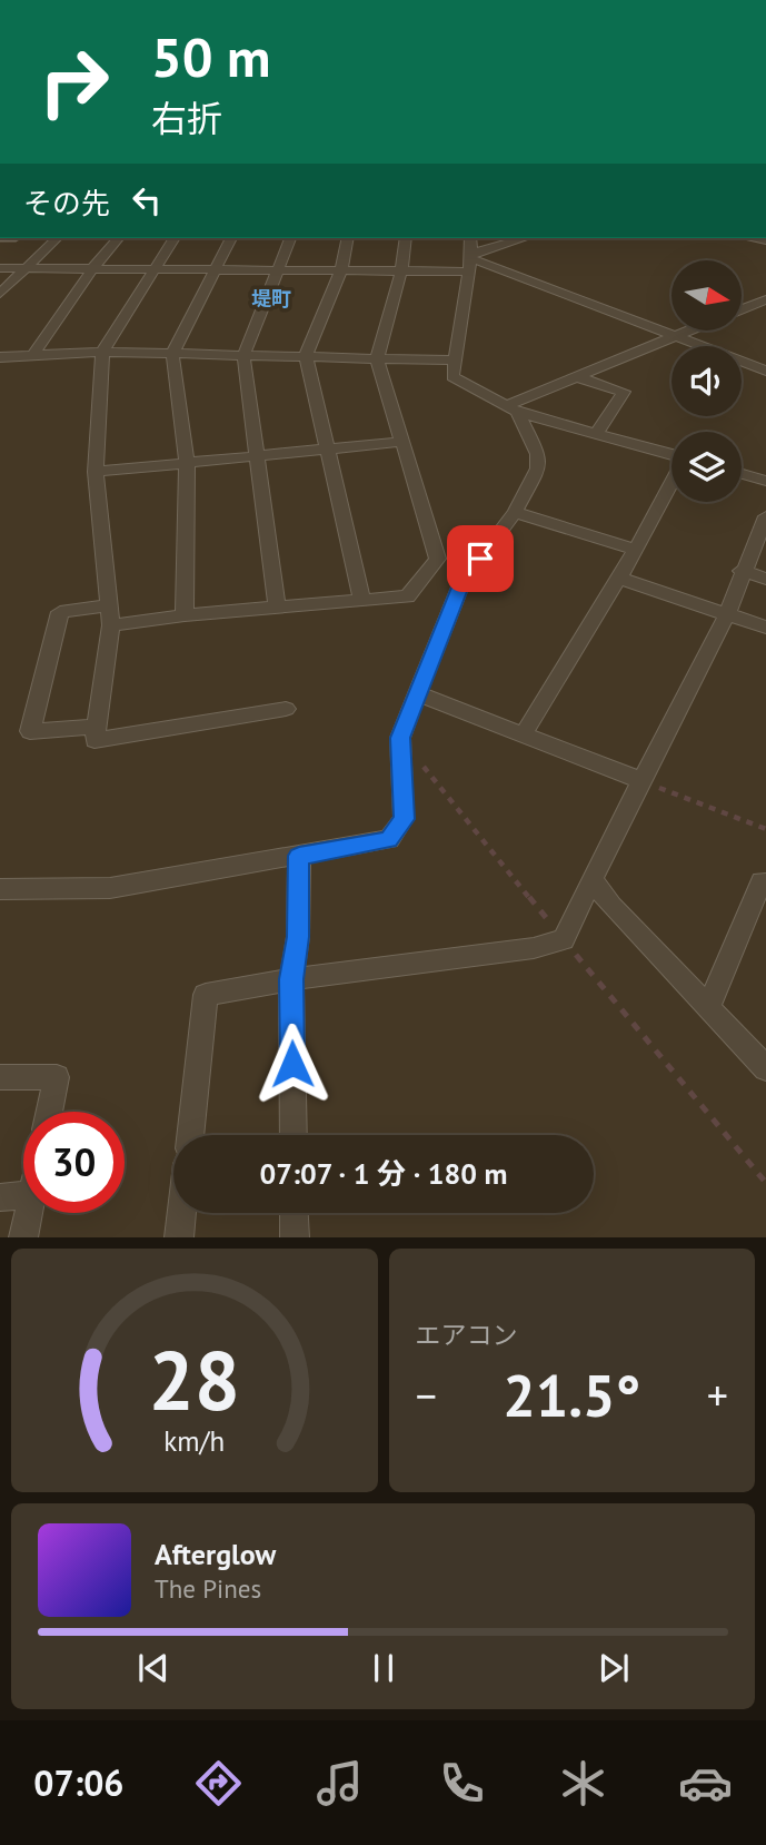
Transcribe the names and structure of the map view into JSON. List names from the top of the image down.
{
  "districts": ["堤町"],
  "north": "right",
  "page": {
    "turn": ["50 m", "右折"],
    "then": "その先",
    "limit": "30",
    "trip": "07:07 · 1 分 · 180 m",
    "tile": "エアコン",
    "heat": ["−", "21.5°", "+"],
    "song": ["Afterglow", "The Pines"],
    "tabs": "07:06",
    "gauge": ["28", "km/h"]
  }
}
